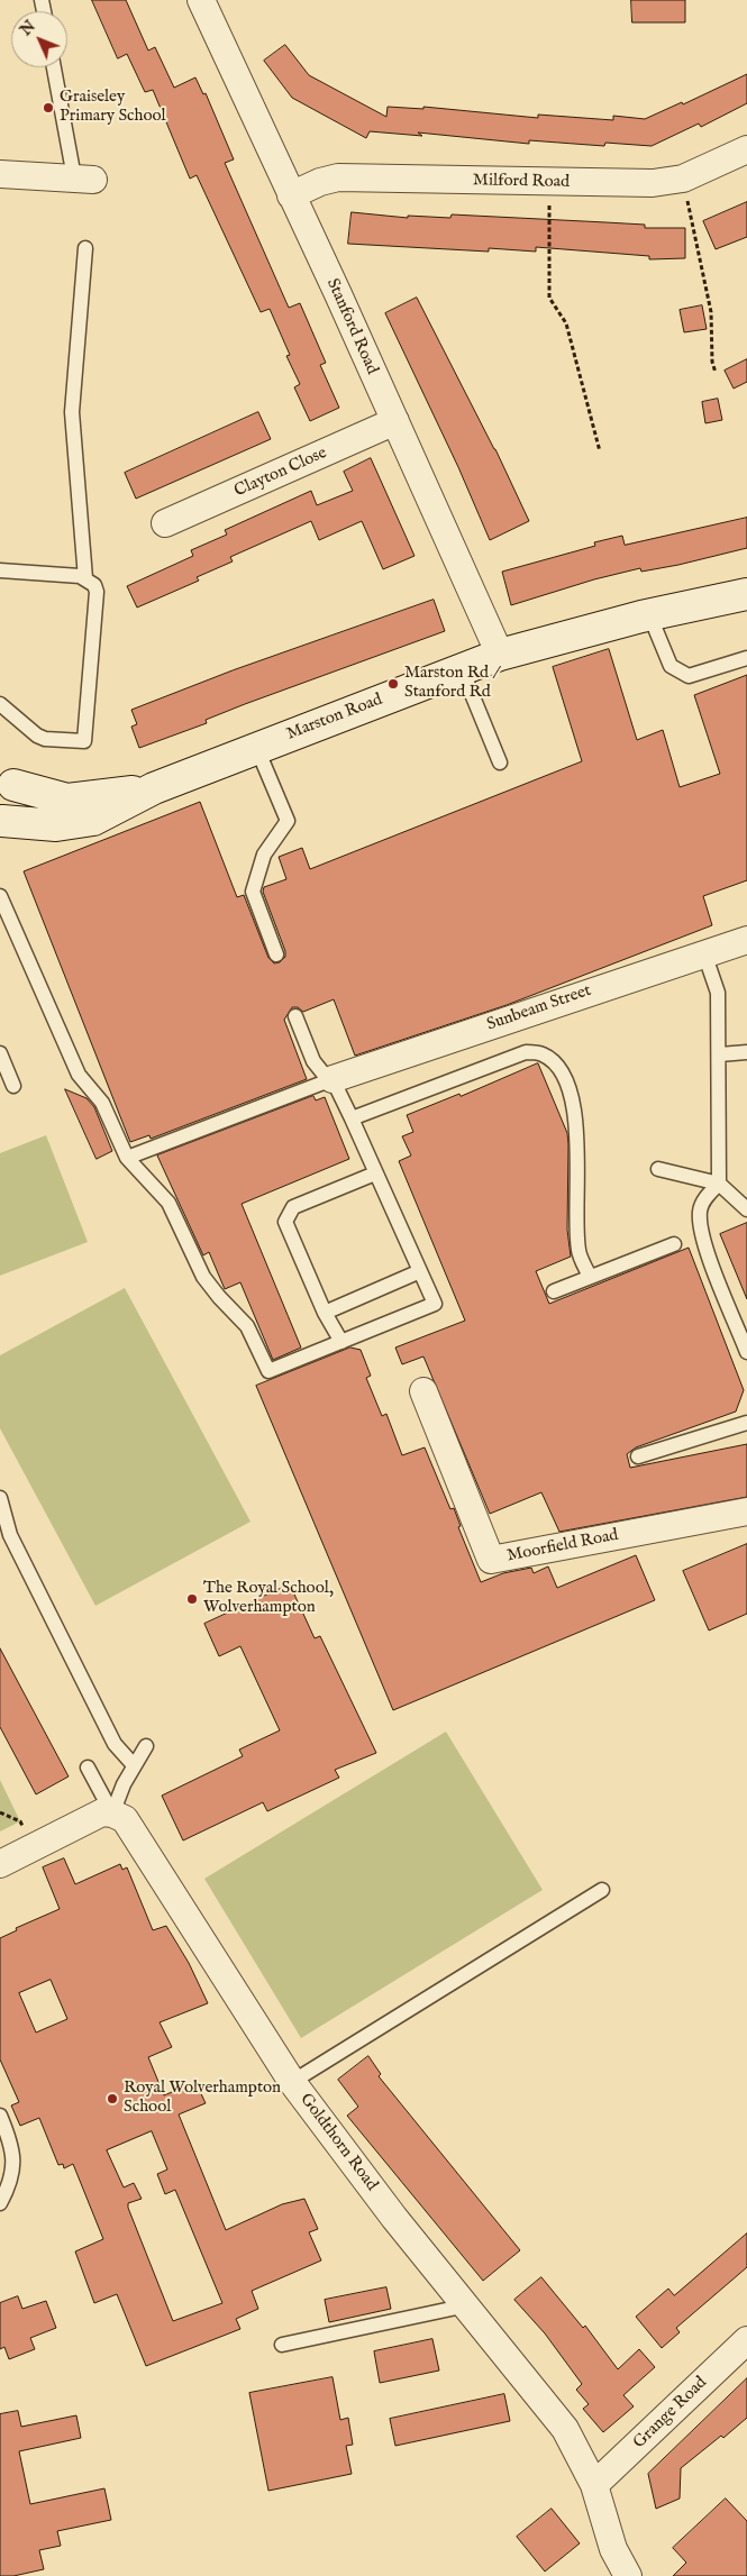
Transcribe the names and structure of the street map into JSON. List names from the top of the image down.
{
  "streets": {
    "street": [
      "Milford Road",
      "Stanford Road",
      "Clayton Close",
      "Marston Road",
      "Sunbeam Street",
      "Moorfield Road",
      "Goldthorn Road",
      "Grange Road"
    ]
  },
  "crossings": [
    ["Milford Road", "Stanford Road"],
    ["Stanford Road", "Clayton Close"],
    ["Stanford Road", "Marston Road"],
    ["Goldthorn Road", "Grange Road"]
  ],
  "places": [
    "Graiseley Primary School",
    "Marston Rd / Stanford Rd",
    "The Royal School, Wolverhampton",
    "Royal Wolverhampton School"
  ],
  "north": "top left"
}
